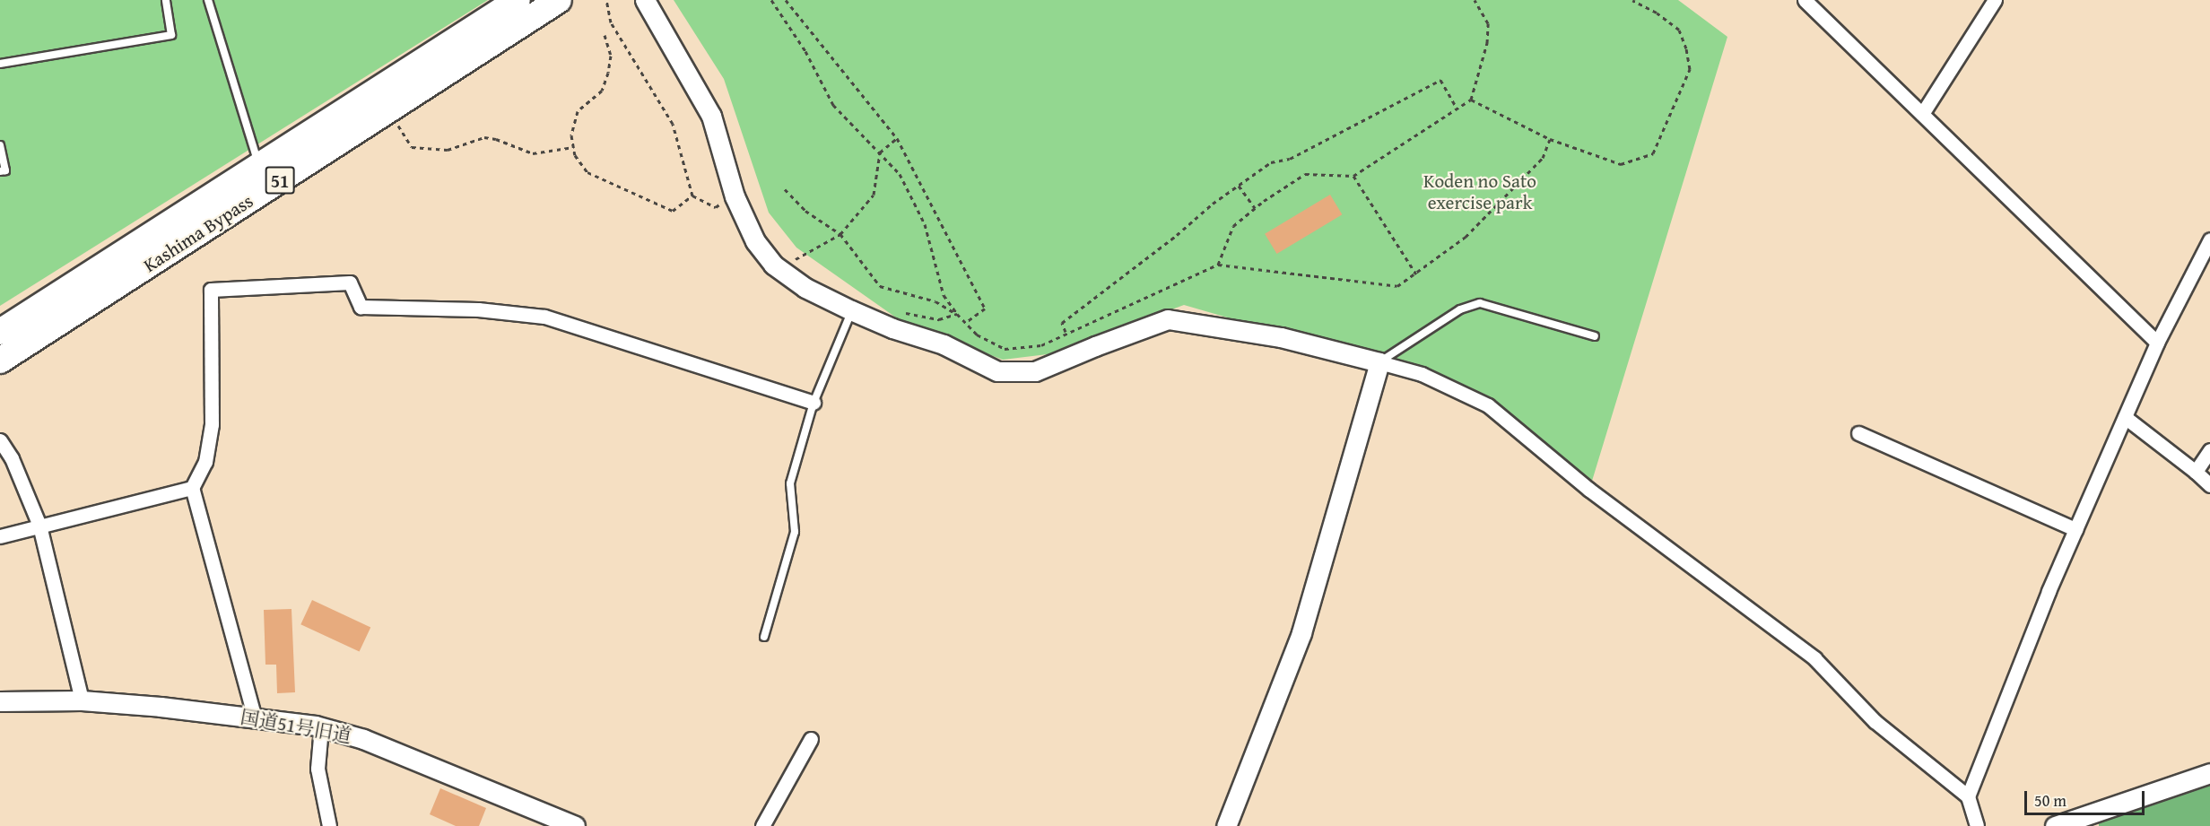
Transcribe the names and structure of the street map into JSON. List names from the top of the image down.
{
  "streets": {
    "highway": ["51", "Kashima Bypass"],
    "street": ["国道51号旧道"]
  },
  "parks": ["Koden no Sato exercise park"],
  "scale_bar": "50 m"
}
